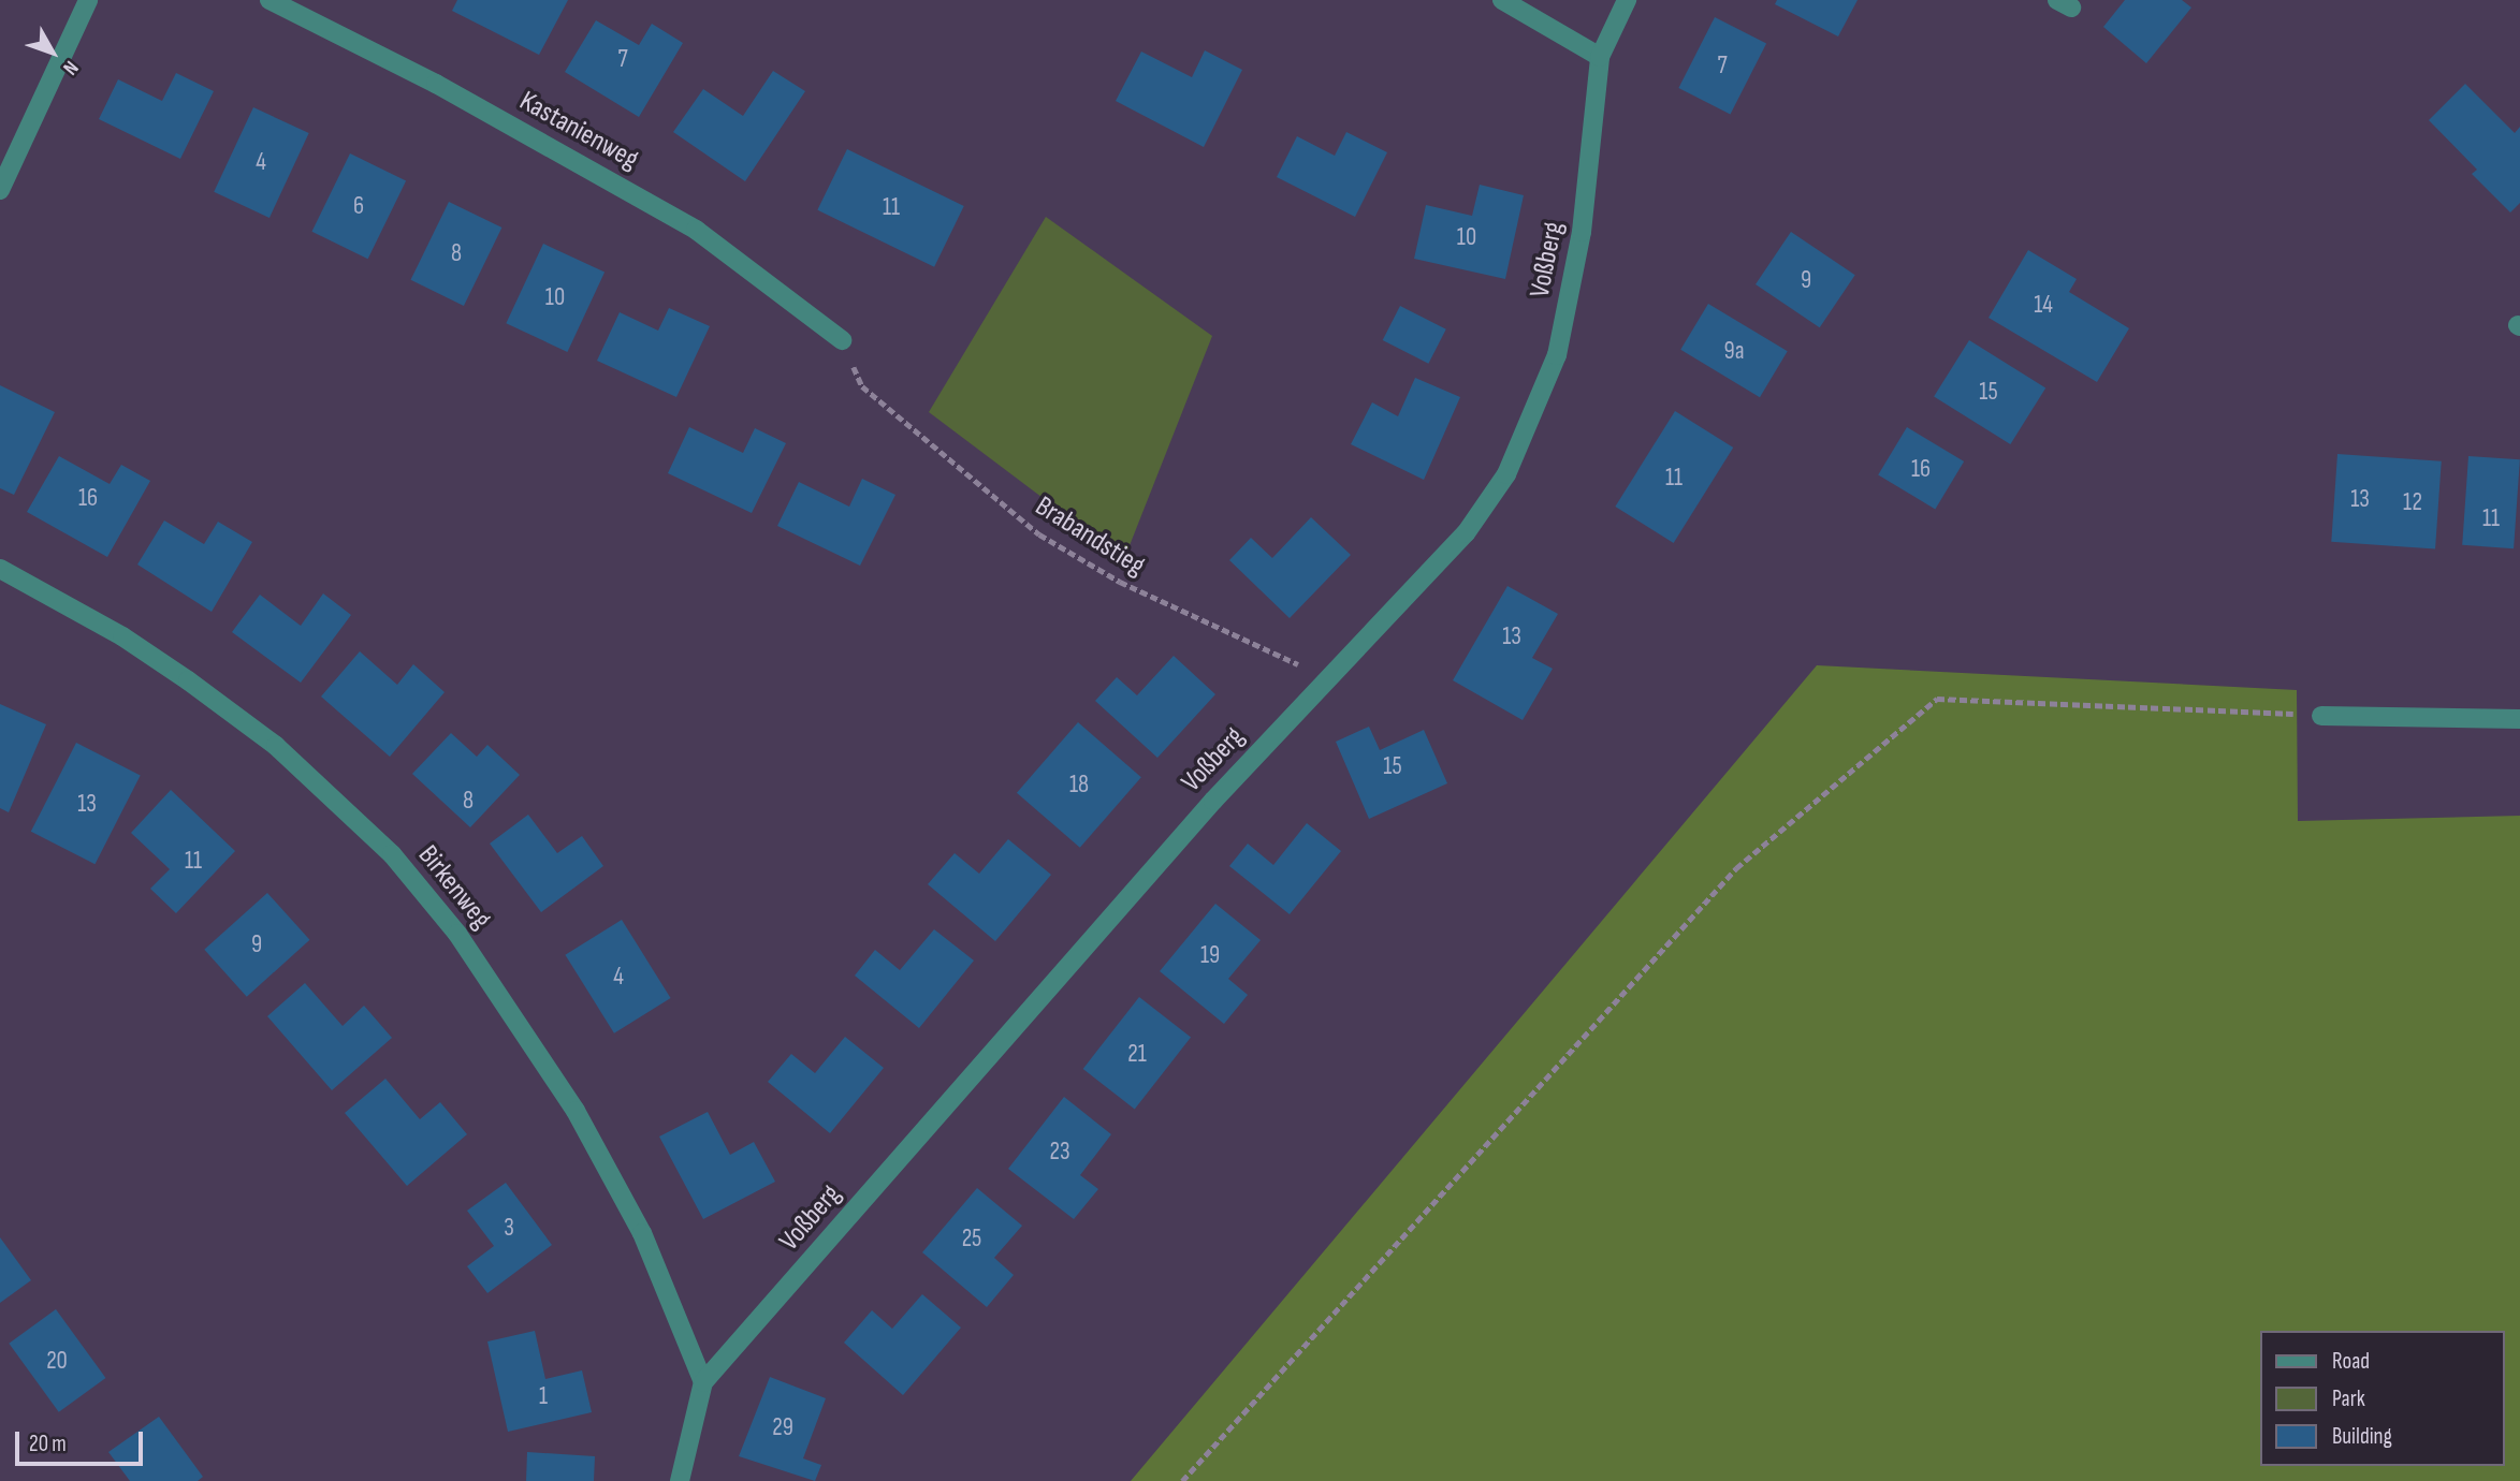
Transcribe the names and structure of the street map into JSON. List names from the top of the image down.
{
  "streets": {
    "street": ["Kastanienweg", "Voßberg", "Birkenweg"],
    "path": ["Brabandstieg"]
  },
  "crossings": [
    ["Kastanienweg", "Brabandstieg"],
    ["Voßberg", "Brabandstieg"],
    ["Voßberg", "Birkenweg"]
  ],
  "house_numbers": [
    "7",
    "7",
    "4",
    "6",
    "11",
    "10",
    "8",
    "9",
    "10",
    "14",
    "9a",
    "15",
    "16",
    "11",
    "16",
    "13",
    "12",
    "11",
    "13",
    "15",
    "18",
    "8",
    "13",
    "11",
    "9",
    "19",
    "4",
    "21",
    "23",
    "3",
    "25",
    "20",
    "1",
    "29"
  ],
  "legend": ["Road", "Park", "Building"],
  "scale_bar": "20 m",
  "north": "bottom right"
}
